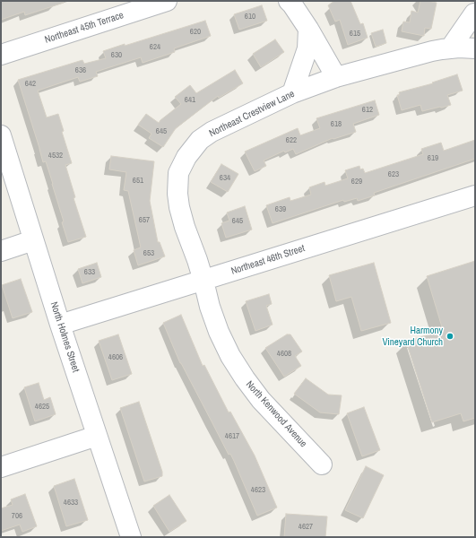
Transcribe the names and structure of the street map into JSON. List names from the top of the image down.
{
  "streets": {
    "street": [
      "Northeast 45th Terrace",
      "Northeast Crestview Lane",
      "Northeast 46th Street",
      "North Holmes Street",
      "North Kenwood Avenue"
    ]
  },
  "crossings": [
    ["Northeast Crestview Lane", "Northeast 46th Street"],
    ["Northeast Crestview Lane", "North Kenwood Avenue"],
    ["Northeast 46th Street", "North Holmes Street"],
    ["Northeast 46th Street", "North Kenwood Avenue"]
  ],
  "places": ["Harmony Vineyard Church"],
  "house_numbers": [
    "610",
    "620",
    "615",
    "624",
    "630",
    "636",
    "642",
    "641",
    "612",
    "618",
    "645",
    "622",
    "4532",
    "619",
    "623",
    "634",
    "651",
    "629",
    "639",
    "657",
    "645",
    "653",
    "633",
    "4608",
    "4606",
    "4625",
    "4617",
    "4623",
    "4633",
    "706",
    "4627"
  ]
}
